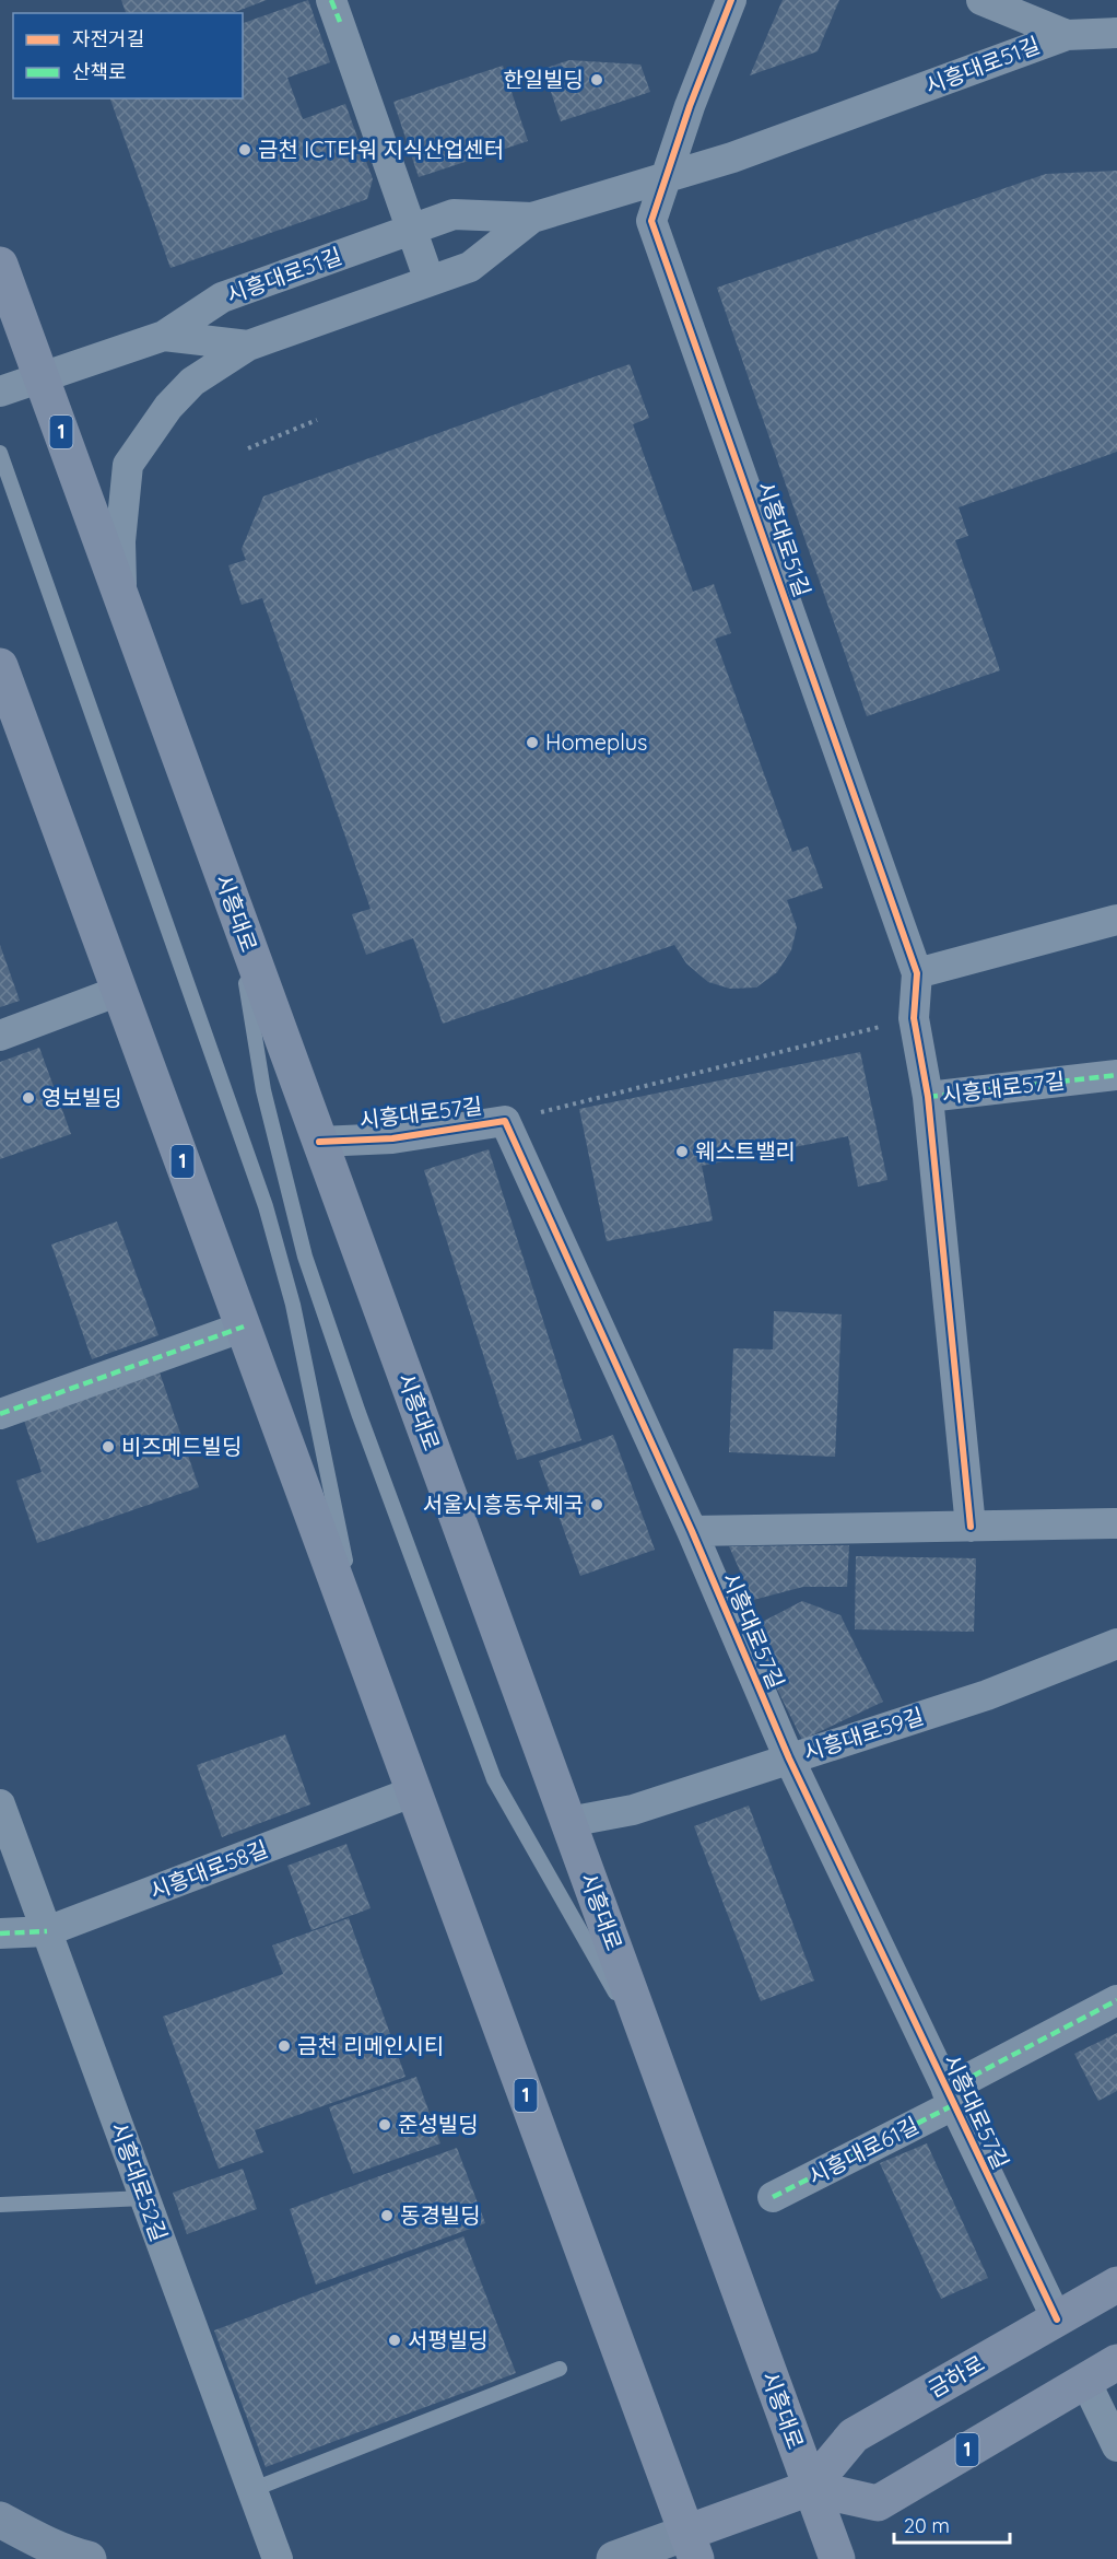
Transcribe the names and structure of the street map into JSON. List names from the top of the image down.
{
  "streets": {
    "main road": ["1", "시흥대로", "금하로"],
    "street": [
      "시흥대로51길",
      "시흥대로57길",
      "시흥대로59길",
      "시흥대로58길",
      "시흥대로61길",
      "시흥대로52길"
    ]
  },
  "crossings": [
    ["시흥대로51길", "시흥대로"],
    ["시흥대로51길", "시흥대로57길"],
    ["1", "시흥대로"],
    ["1", "시흥대로58길"],
    ["1", "금하로"],
    ["시흥대로", "시흥대로57길"],
    ["시흥대로", "시흥대로59길"],
    ["시흥대로", "금하로"],
    ["시흥대로57길", "시흥대로59길"],
    ["시흥대로57길", "시흥대로61길"],
    ["시흥대로57길", "금하로"],
    ["시흥대로58길", "시흥대로52길"]
  ],
  "places": [
    "한일빌딩",
    "금천 ICT타워 지식산업센터",
    "Homeplus",
    "영보빌딩",
    "웨스트밸리",
    "비즈메드빌딩",
    "서울시흥동우체국",
    "금천 리메인시티",
    "준성빌딩",
    "동경빌딩",
    "서평빌딩"
  ],
  "legend": ["자전거길", "산책로"],
  "scale_bar": "20 m"
}
